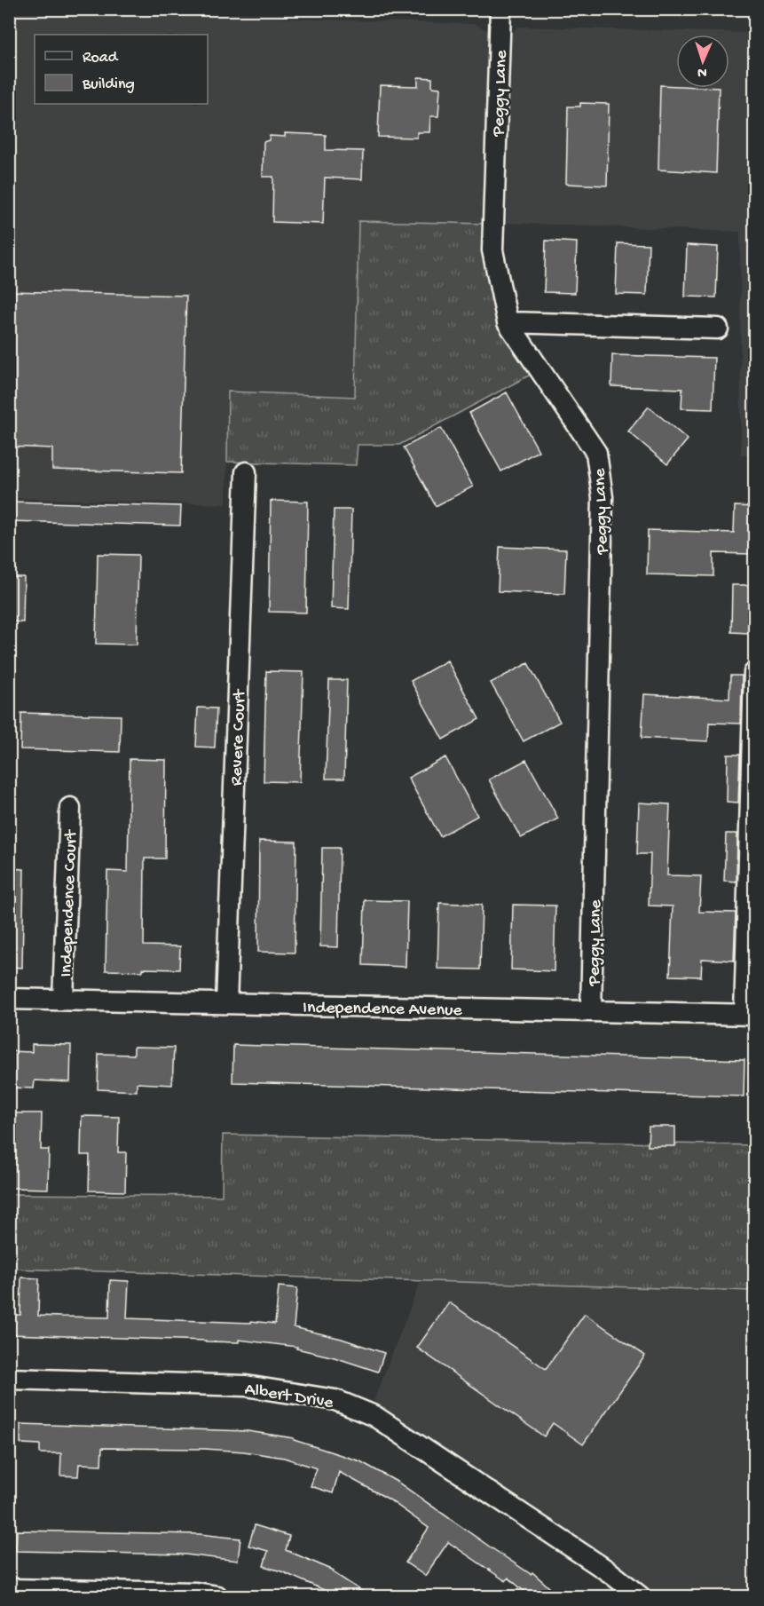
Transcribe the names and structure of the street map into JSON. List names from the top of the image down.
{
  "streets": {
    "street": [
      "Peggy Lane",
      "Revere Court",
      "Independence Court",
      "Independence Avenue",
      "Albert Drive"
    ]
  },
  "crossings": [
    ["Peggy Lane", "Independence Avenue"],
    ["Revere Court", "Independence Avenue"],
    ["Independence Court", "Independence Avenue"]
  ],
  "legend": ["Road", "Building"],
  "north": "bottom"
}
